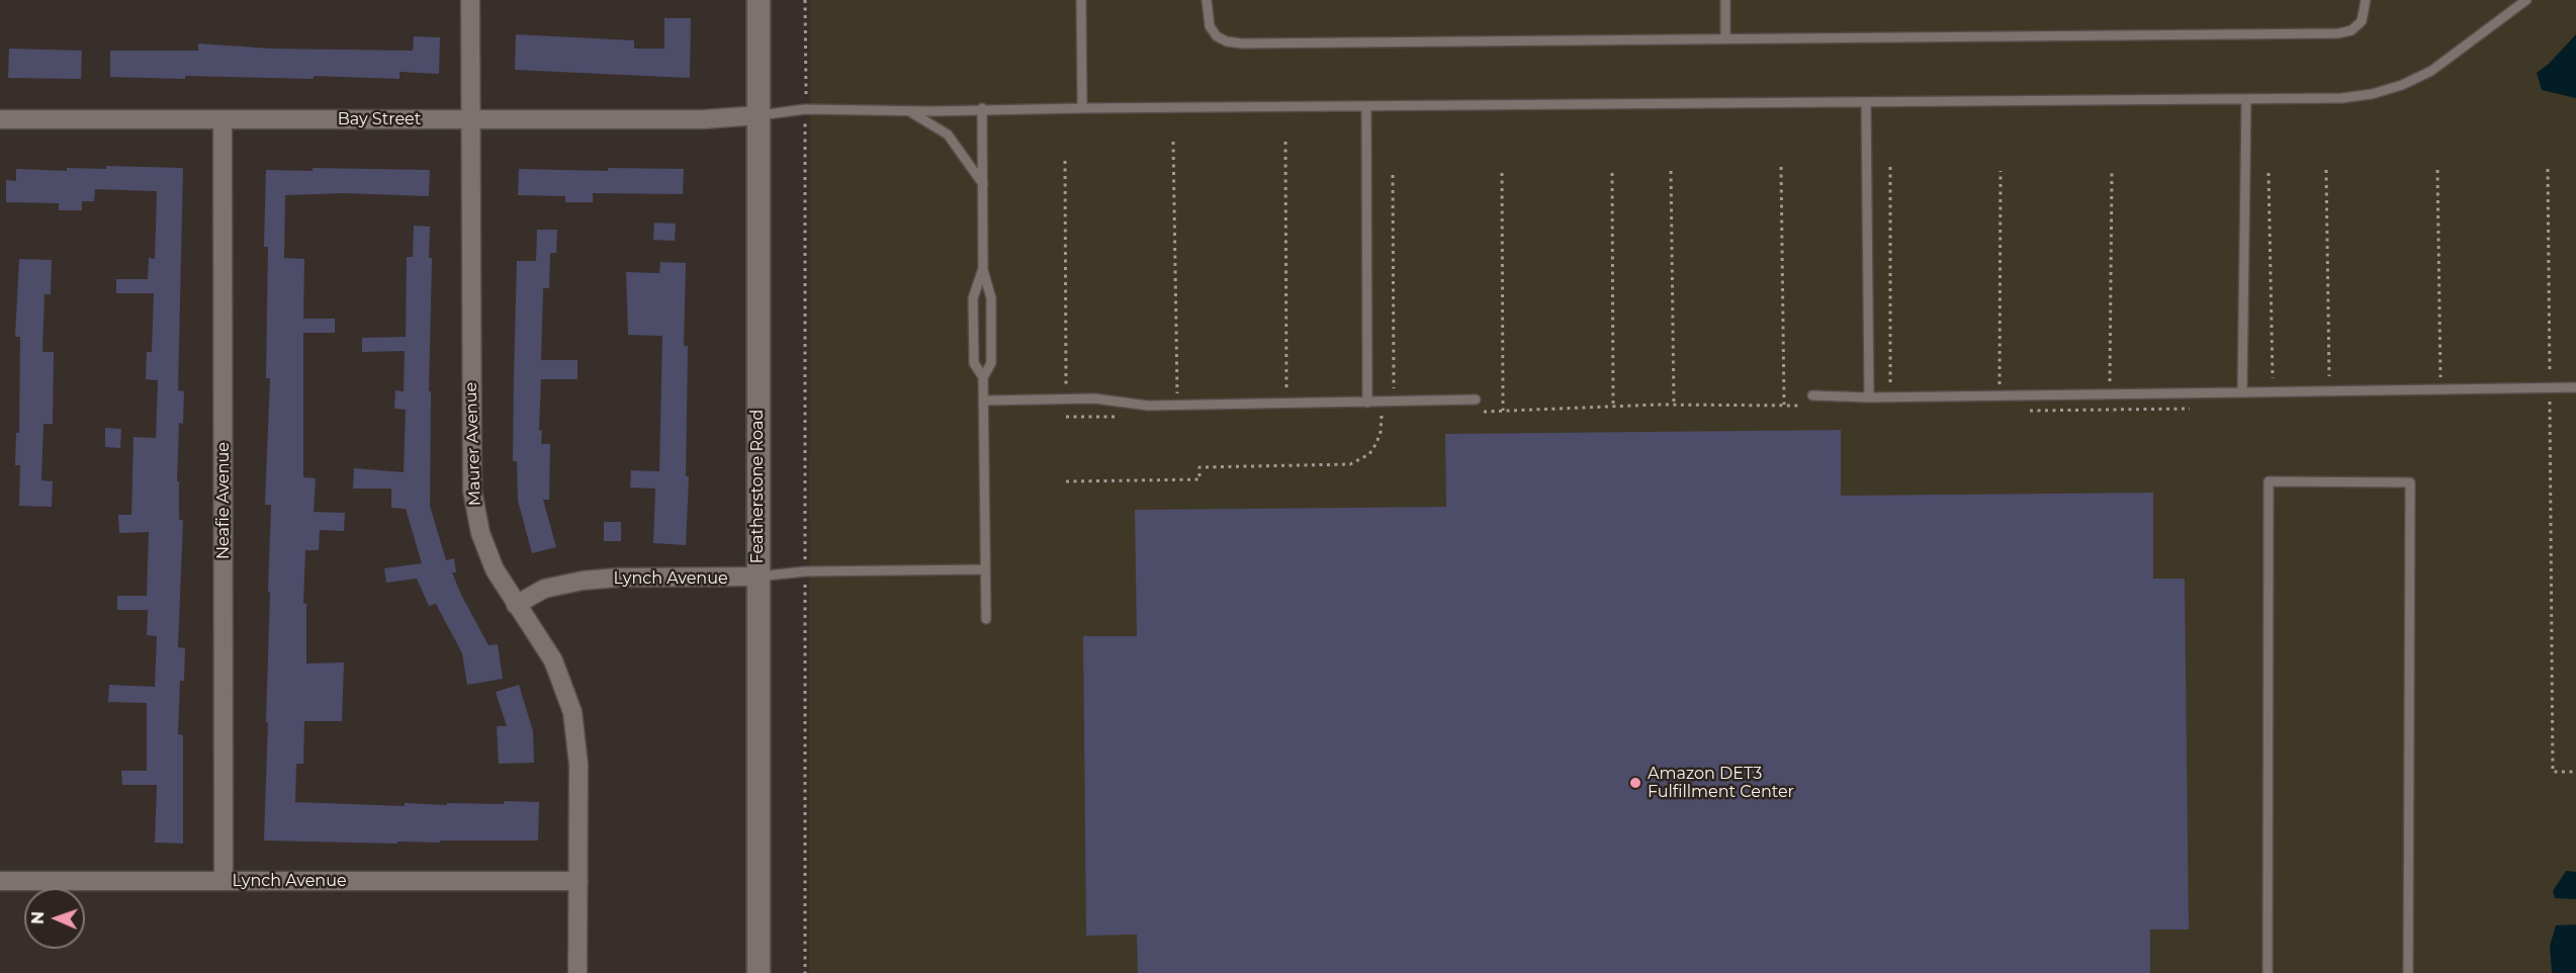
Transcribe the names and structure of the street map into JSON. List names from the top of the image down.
{
  "streets": {
    "street": [
      "Bay Street",
      "Maurer Avenue",
      "Featherstone Road",
      "Neafie Avenue",
      "Lynch Avenue"
    ]
  },
  "crossings": [
    ["Bay Street", "Maurer Avenue"],
    ["Bay Street", "Featherstone Road"],
    ["Bay Street", "Neafie Avenue"],
    ["Maurer Avenue", "Lynch Avenue"],
    ["Featherstone Road", "Lynch Avenue"],
    ["Neafie Avenue", "Lynch Avenue"]
  ],
  "places": ["Amazon DET3 Fulfillment Center"],
  "north": "left"
}
